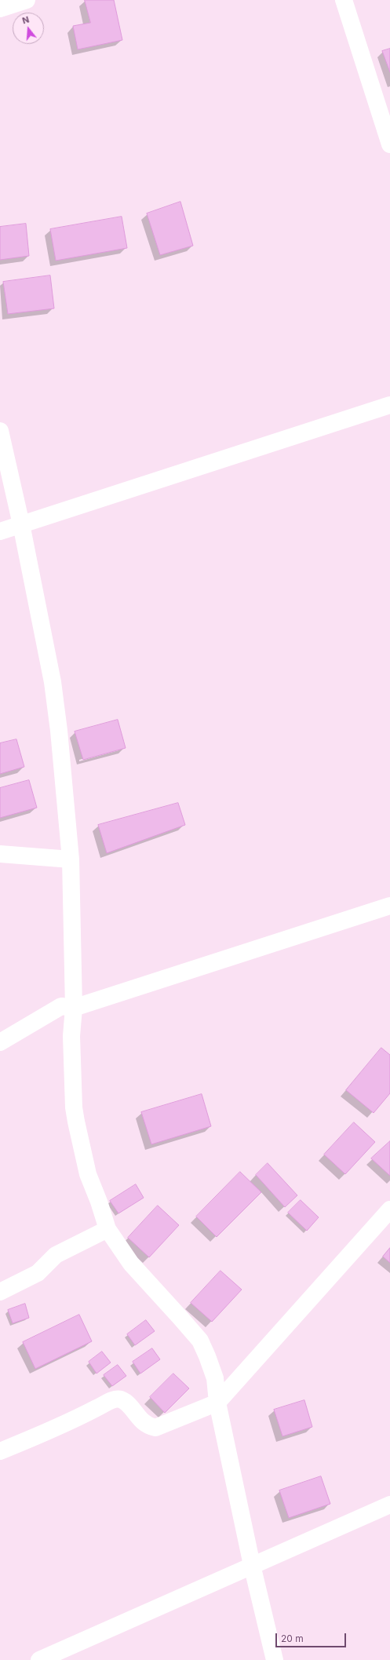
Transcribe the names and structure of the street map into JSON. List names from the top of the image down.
{
  "scale_bar": "20 m",
  "north": "top"
}
